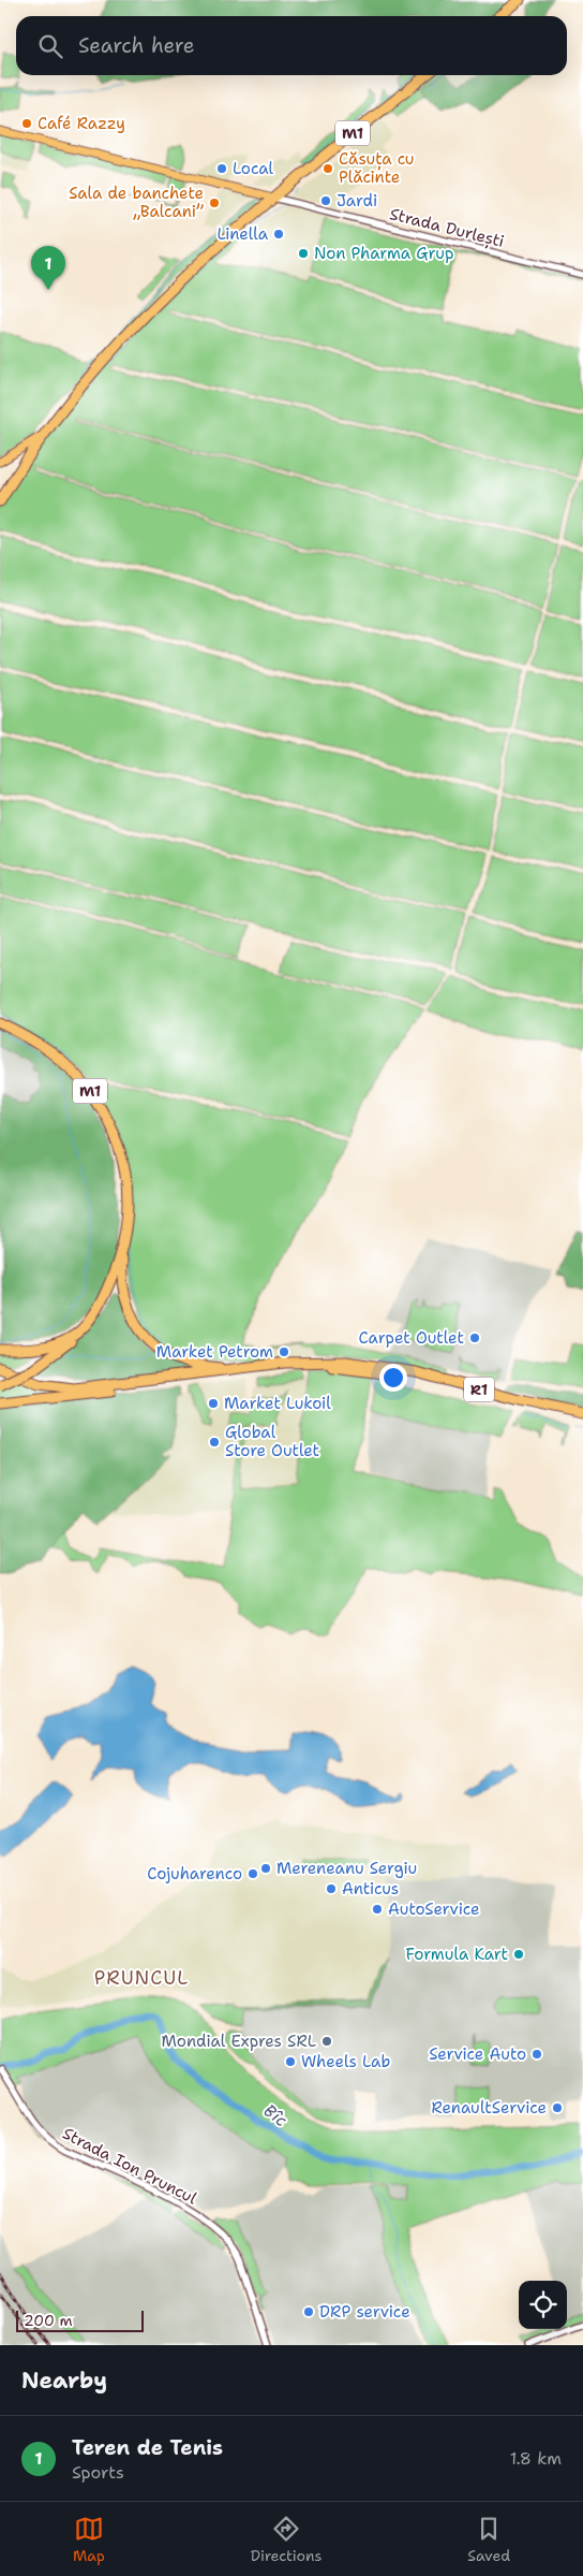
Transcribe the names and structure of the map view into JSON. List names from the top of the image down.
{
  "streets": {
    "highway": ["M1", "R1"],
    "street": ["Strada Durlești", "Strada Ion Pruncul"]
  },
  "crossings": [
    ["M1", "Strada Durlești"]
  ],
  "districts": ["PRUNCUL"],
  "water": ["Bîc"],
  "places": [
    "Café Razzy",
    "Local",
    "Căsuța cu Plăcinte",
    "Jardi",
    "Sala de banchete „Balcani”",
    "Linella",
    "Non Pharma Grup",
    "Carpet Outlet",
    "Market Petrom",
    "Market Lukoil",
    "Global Store Outlet",
    "Mereneanu Sergiu",
    "Cojuharenco",
    "Anticus",
    "AutoService",
    "Formula Kart",
    "Mondial Expres SRL",
    "Service Auto",
    "Wheels Lab",
    "RenaultService",
    "DRP service"
  ],
  "scale_bar": "200 m",
  "page": {
    "search": "Search here",
    "pins": "1",
    "scale": "200 m",
    "heading": "Nearby",
    "list": [
      {
        "mark": "1",
        "name": "Teren de Tenis",
        "note": "Sports",
        "value": "1.8 km"
      }
    ],
    "nav": ["Map", "Directions", "Saved"]
  }
}
